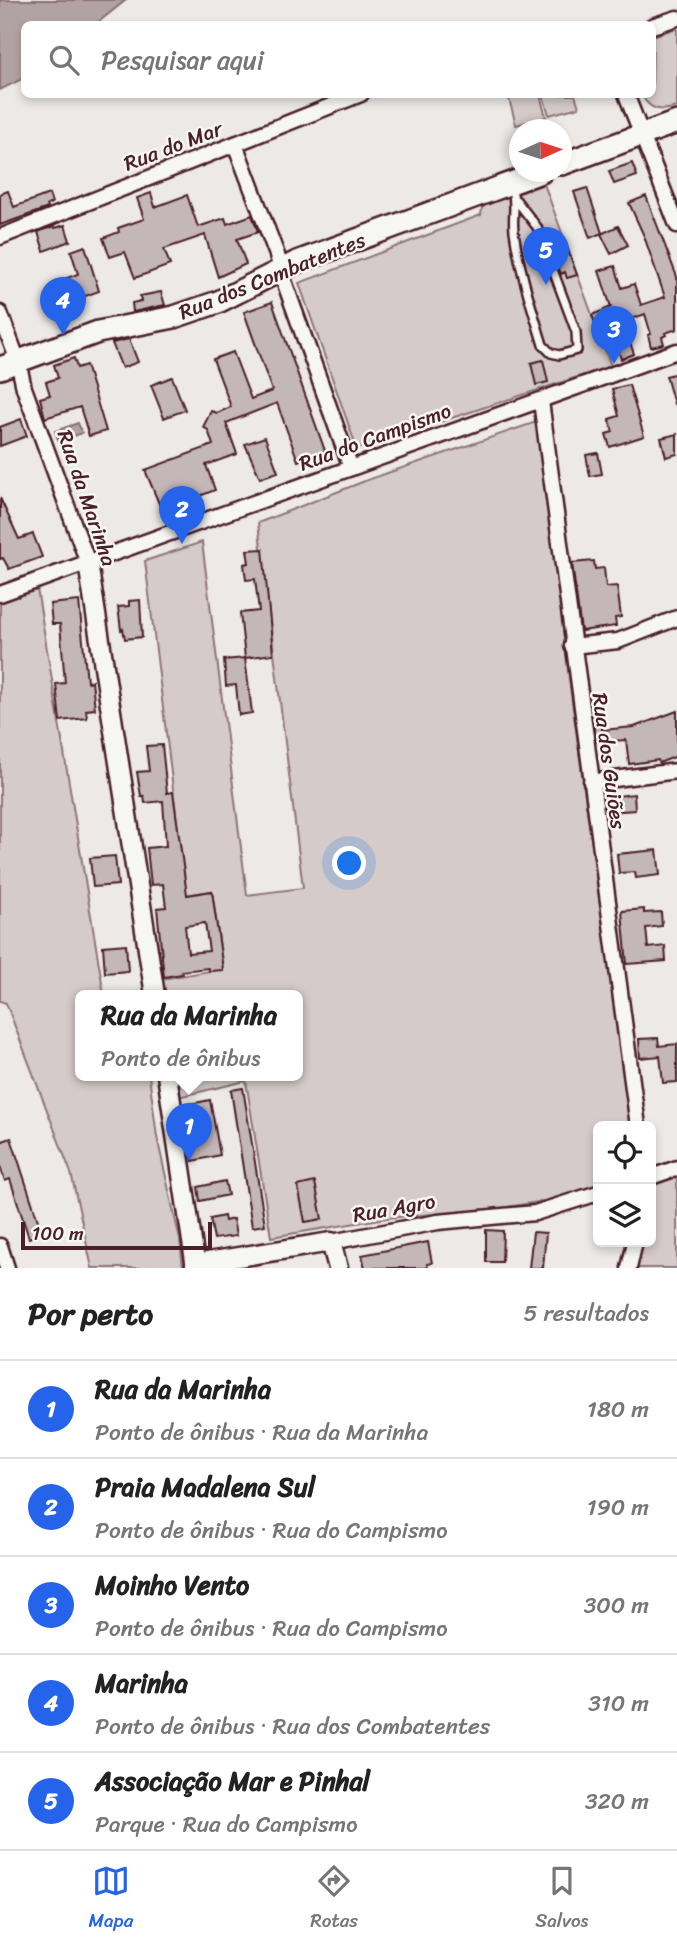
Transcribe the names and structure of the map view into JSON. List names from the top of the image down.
{
  "streets": {
    "main road": ["Rua dos Combatentes"],
    "street": [
      "Rua do Mar",
      "Rua do Campismo",
      "Rua da Marinha",
      "Rua dos Guiões",
      "Rua Agro"
    ]
  },
  "crossings": [
    ["Rua dos Combatentes", "Rua da Marinha"],
    ["Rua do Campismo", "Rua da Marinha"],
    ["Rua do Campismo", "Rua dos Guiões"]
  ],
  "scale_bar": "100 m",
  "north": "right",
  "page": {
    "search": "Pesquisar aqui",
    "pins": [
      "5",
      "4",
      "3",
      "2",
      "1"
    ],
    "popup": ["Rua da Marinha", "Ponto de ônibus"],
    "scale": "100 m",
    "heading": ["Por perto", "5 resultados"],
    "list": [
      {
        "mark": "1",
        "name": "Rua da Marinha",
        "note": "Ponto de ônibus · Rua da Marinha",
        "value": "180 m"
      },
      {
        "mark": "2",
        "name": "Praia Madalena Sul",
        "note": "Ponto de ônibus · Rua do Campismo",
        "value": "190 m"
      },
      {
        "mark": "3",
        "name": "Moinho Vento",
        "note": "Ponto de ônibus · Rua do Campismo",
        "value": "300 m"
      },
      {
        "mark": "4",
        "name": "Marinha",
        "note": "Ponto de ônibus · Rua dos Combatentes",
        "value": "310 m"
      },
      {
        "mark": "5",
        "name": "Associação Mar e Pinhal",
        "note": "Parque · Rua do Campismo",
        "value": "320 m"
      }
    ],
    "nav": ["Mapa", "Rotas", "Salvos"]
  }
}
